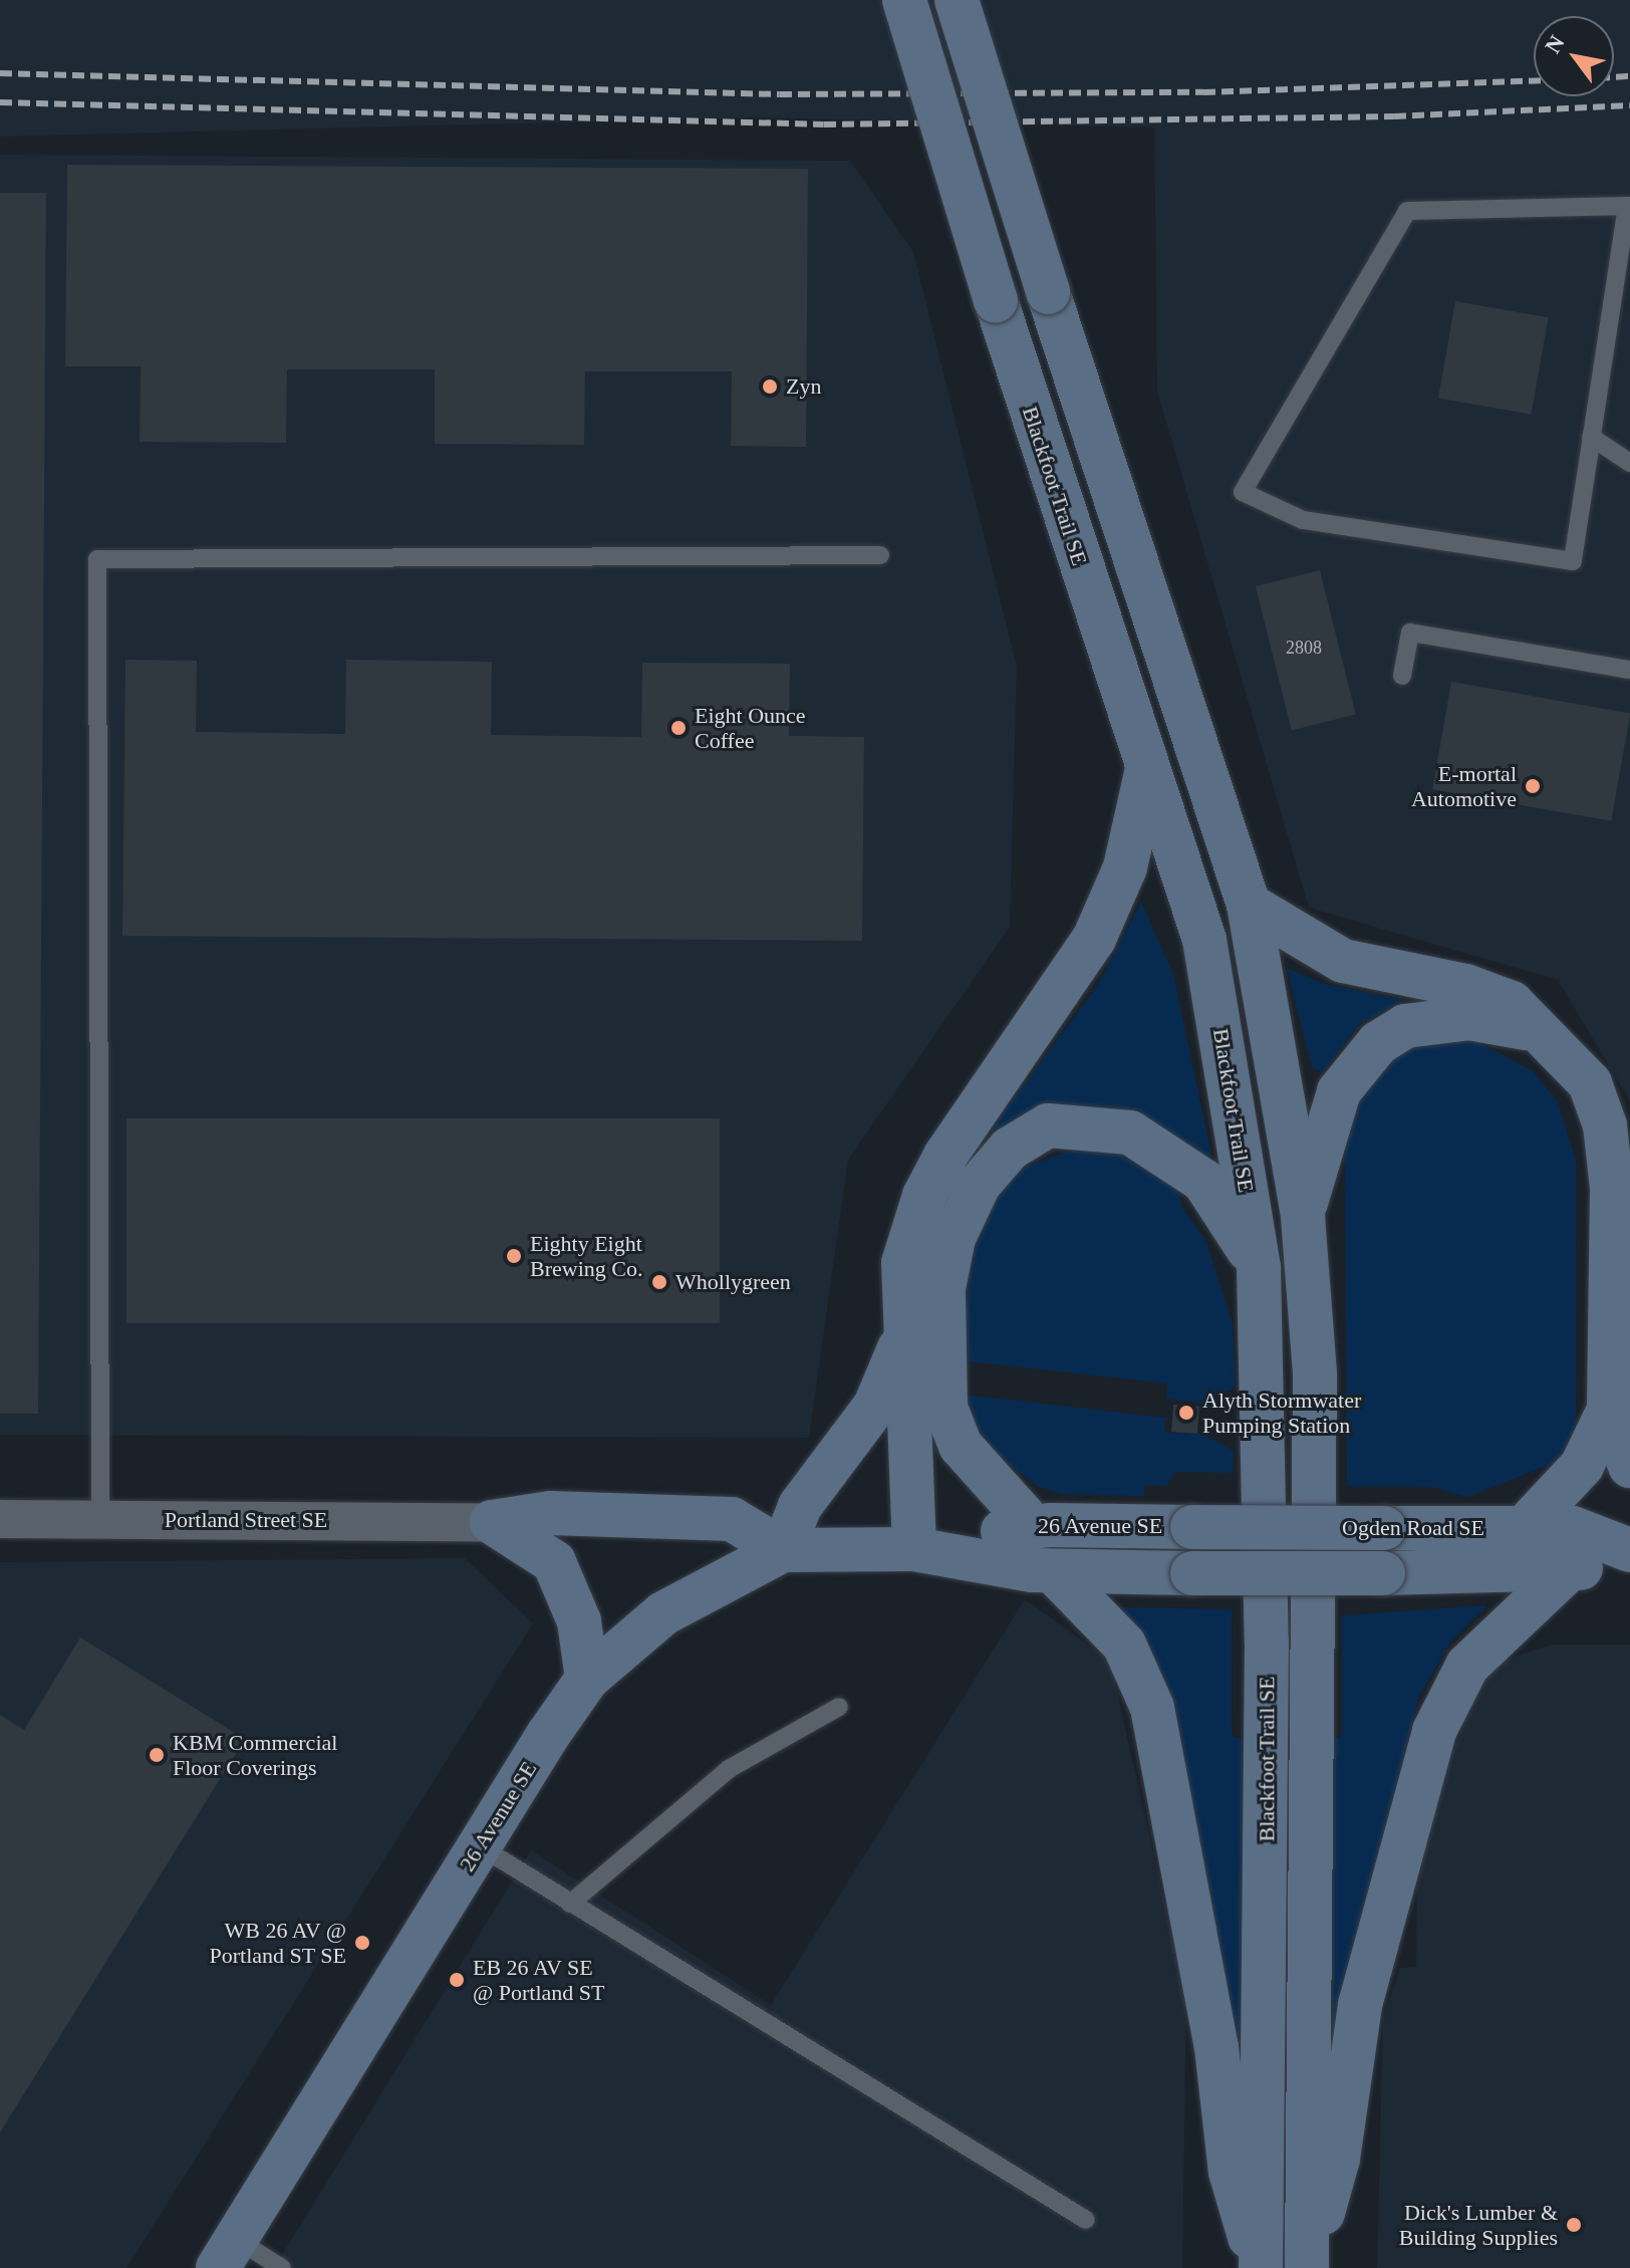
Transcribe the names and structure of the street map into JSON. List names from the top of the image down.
{
  "streets": {
    "main road": ["Blackfoot Trail SE", "26 Avenue SE", "Ogden Road SE"],
    "street": ["Portland Street SE"]
  },
  "crossings": [
    ["26 Avenue SE", "Ogden Road SE"]
  ],
  "places": [
    "Zyn",
    "Eight Ounce Coffee",
    "E-mortal Automotive",
    "Eighty Eight Brewing Co.",
    "Whollygreen",
    "Alyth Stormwater Pumping Station",
    "KBM Commercial Floor Coverings",
    "WB 26 AV @ Portland ST SE",
    "EB 26 AV SE @ Portland ST",
    "Dick's Lumber & Building Supplies"
  ],
  "house_numbers": ["2808"],
  "north": "top left"
}
